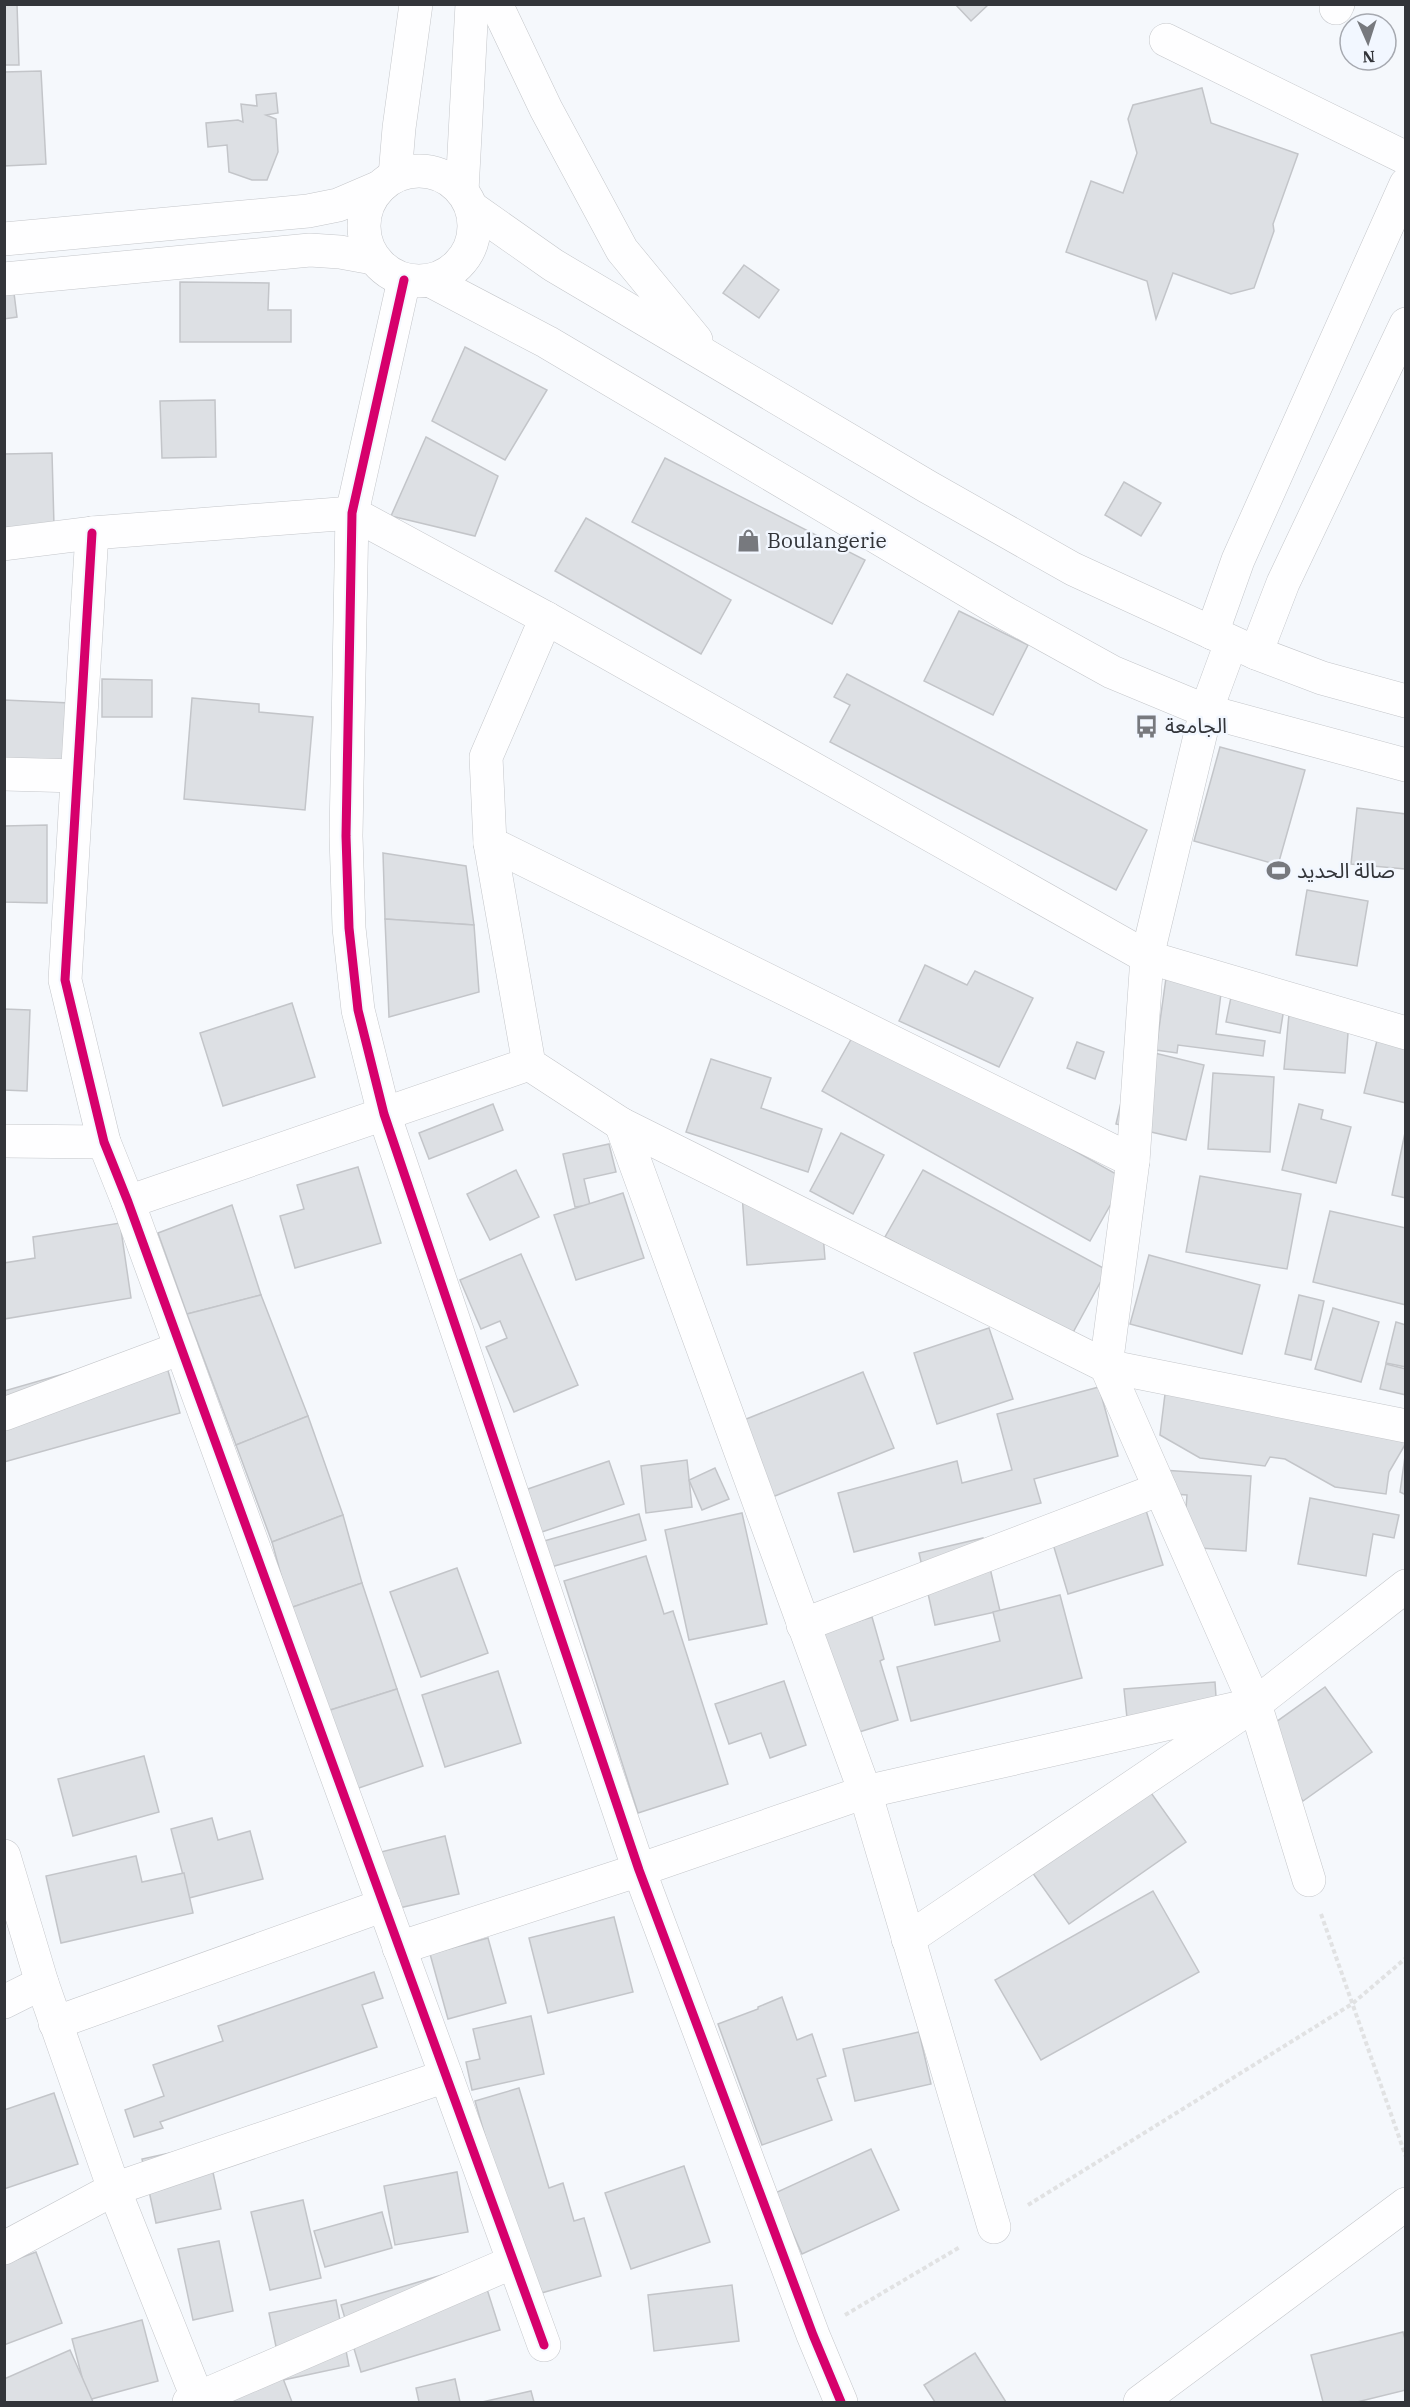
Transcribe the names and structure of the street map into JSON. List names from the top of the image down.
{
  "places": {
    "shop": ["Boulangerie"],
    "bus stop": ["الجامعة"],
    "sports": ["صالة الحديد"]
  },
  "north": "bottom"
}
